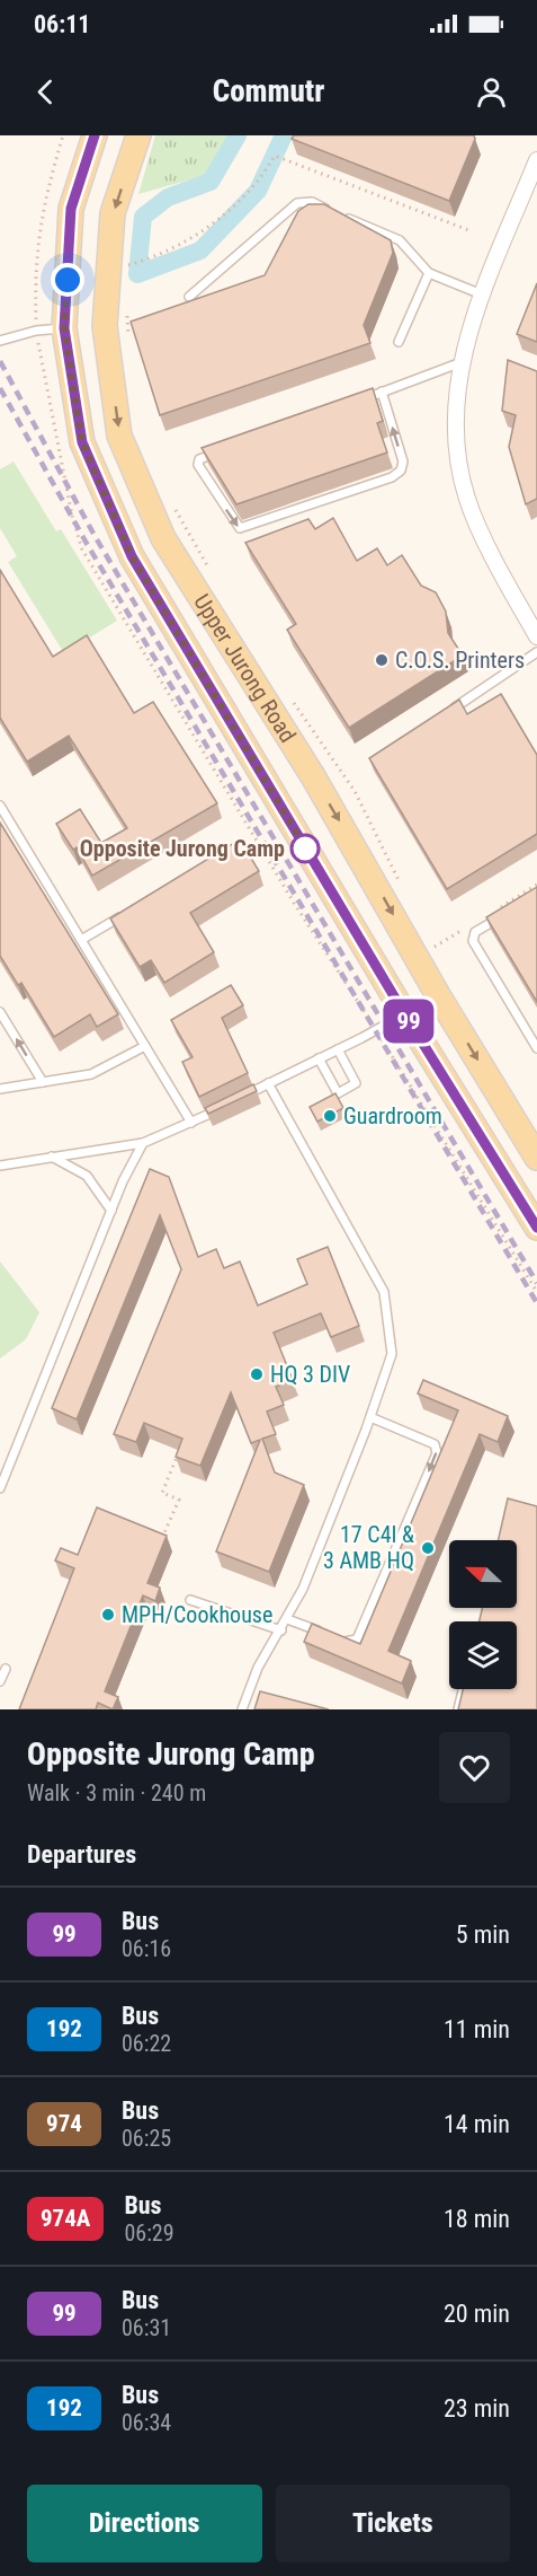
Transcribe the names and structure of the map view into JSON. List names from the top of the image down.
{
  "streets": {
    "main road": ["Upper Jurong Road"]
  },
  "places": [
    "C.O.S. Printers",
    "Opposite Jurong Camp",
    "Guardroom",
    "HQ 3 DIV",
    "17 C4I & 3 AMB HQ",
    "MPH/Cookhouse"
  ],
  "lines": ["bus line 99"],
  "north": "left",
  "page": {
    "status": "06:11",
    "header": "Commutr",
    "on_map": "99",
    "heading": [
      ["Opposite Jurong Camp", "Walk · 3 min · 240 m"],
      "Departures"
    ],
    "list": [
      {
        "mark": "99",
        "name": "Bus",
        "note": "06:16",
        "value": "5 min"
      },
      {
        "mark": "192",
        "name": "Bus",
        "note": "06:22",
        "value": "11 min"
      },
      {
        "mark": "974",
        "name": "Bus",
        "note": "06:25",
        "value": "14 min"
      },
      {
        "mark": "974A",
        "name": "Bus",
        "note": "06:29",
        "value": "18 min"
      },
      {
        "mark": "99",
        "name": "Bus",
        "note": "06:31",
        "value": "20 min"
      },
      {
        "mark": "192",
        "name": "Bus",
        "note": "06:34",
        "value": "23 min"
      }
    ],
    "buttons": ["Directions", "Tickets"]
  }
}
